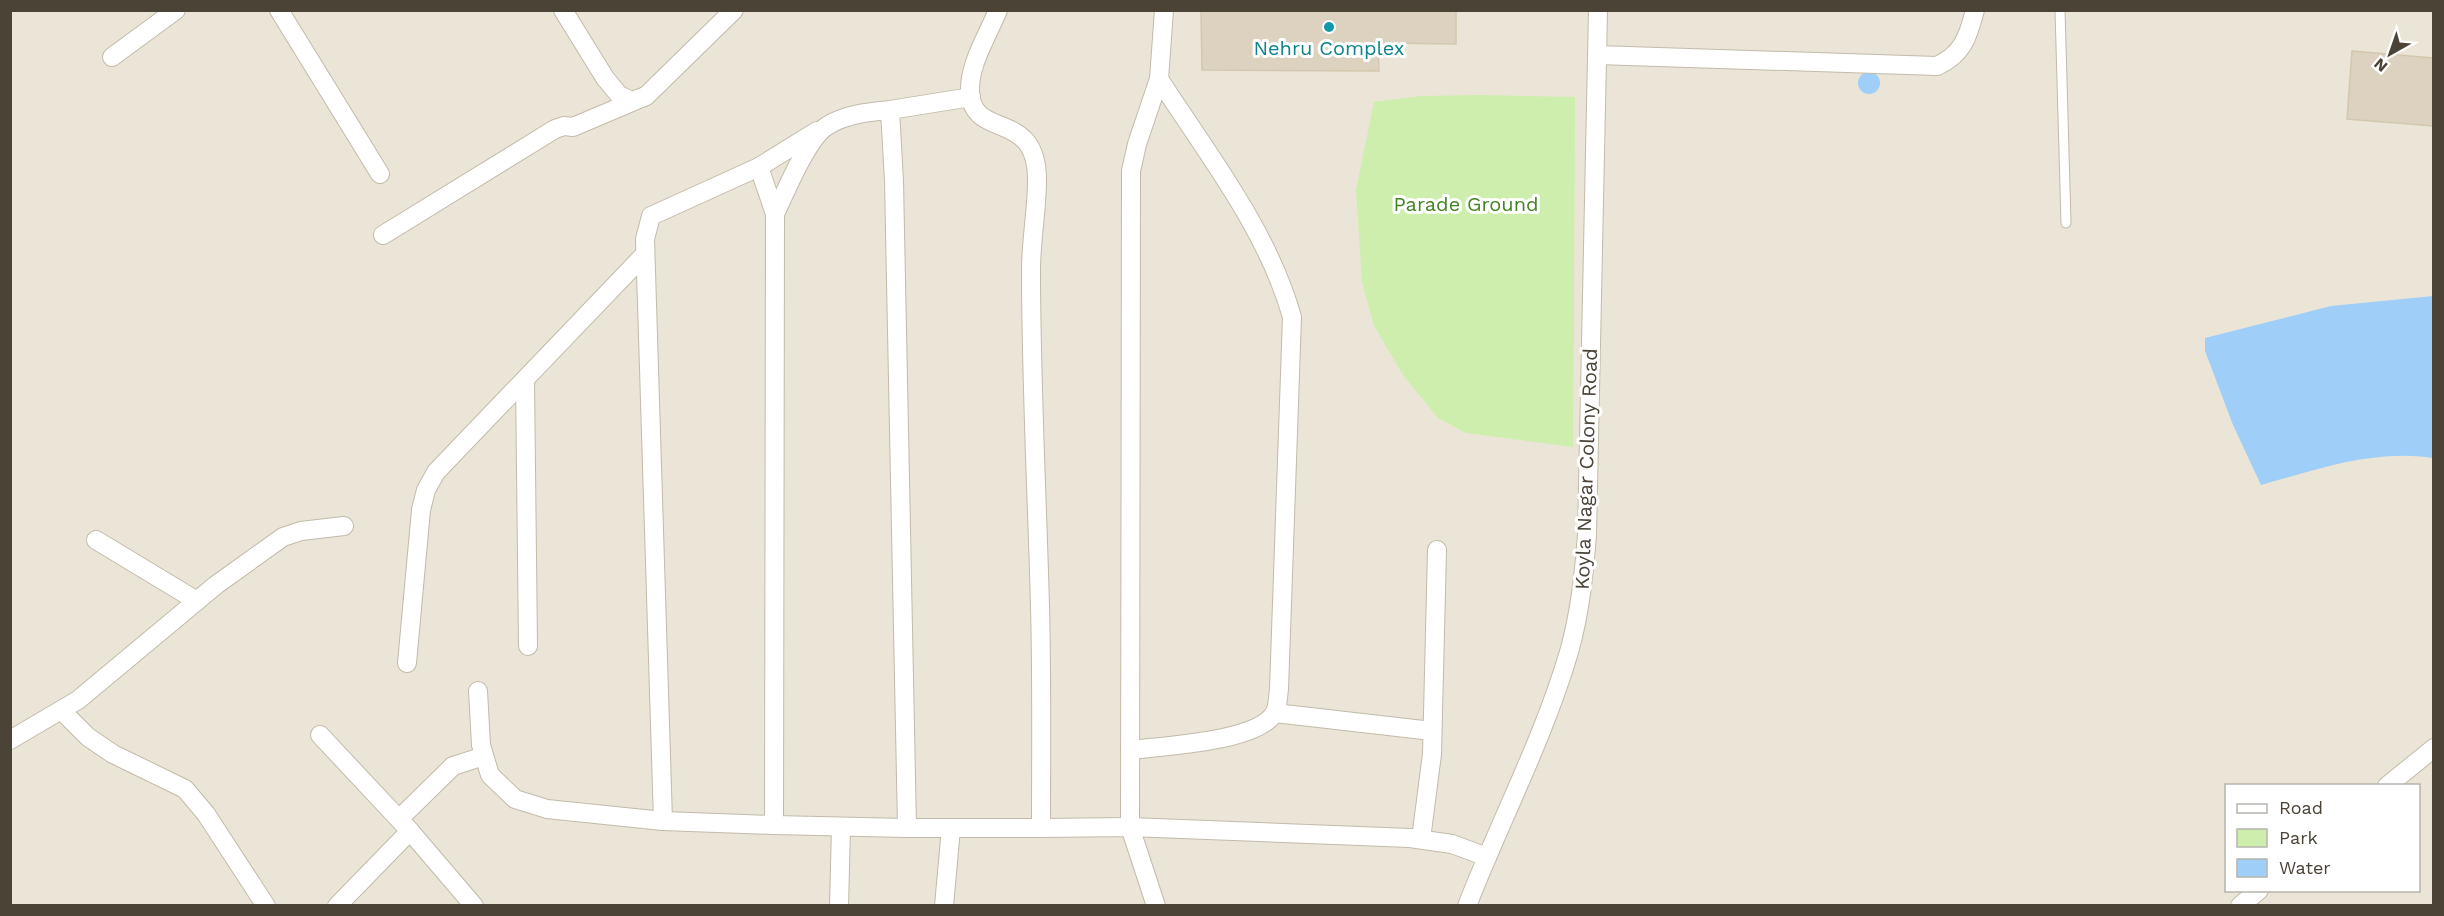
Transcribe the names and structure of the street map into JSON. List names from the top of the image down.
{
  "streets": {
    "street": ["Koyla Nagar Colony Road"]
  },
  "parks": ["Parade Ground"],
  "places": ["Nehru Complex"],
  "legend": ["Road", "Park", "Water"],
  "north": "bottom left"
}
